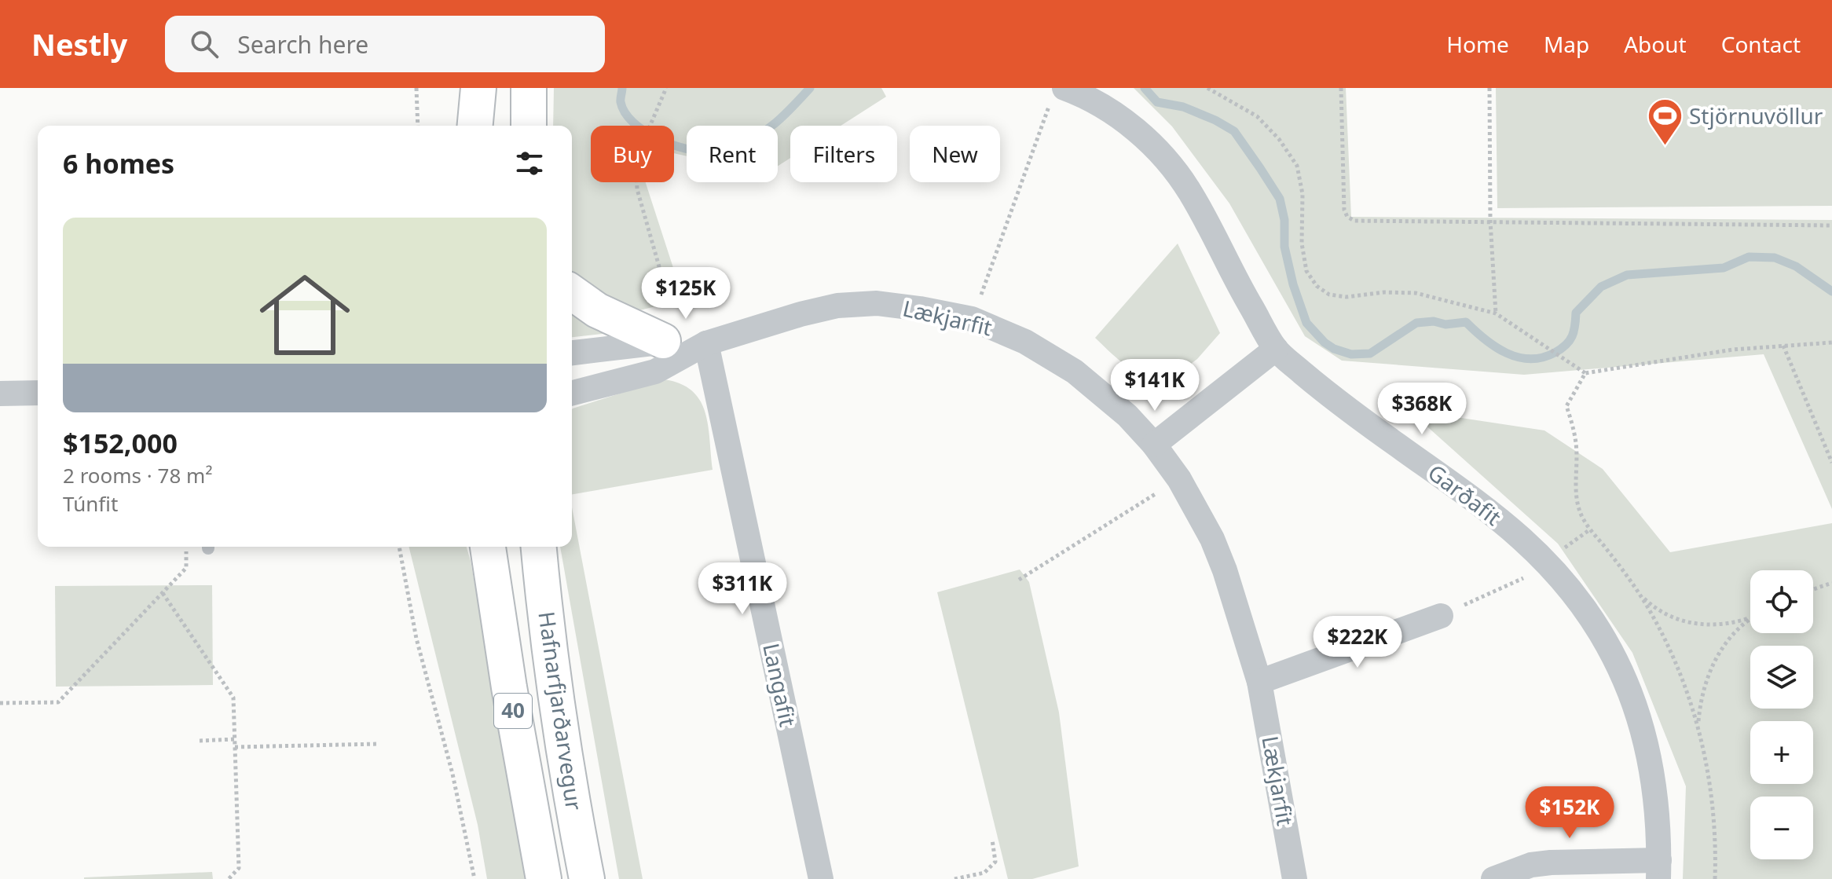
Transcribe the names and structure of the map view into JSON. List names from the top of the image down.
{
  "streets": {
    "main road": ["40", "Hafnarfjarðarvegur"],
    "street": ["Lækjarfit", "Garðafit", "Langafit"]
  },
  "crossings": [
    ["Lækjarfit", "Langafit"]
  ],
  "places": {
    "sports": ["Stjörnuvöllur"]
  },
  "page": {
    "header": "Nestly",
    "search": "Search here",
    "nav": [
      "Home",
      "Map",
      "About",
      "Contact"
    ],
    "chip": [
      "Buy",
      "Rent",
      "Filters",
      "New"
    ],
    "heading": "6 homes",
    "list": [
      {
        "name": "$152,000",
        "note": "2 rooms · 78 m² · Túnfit"
      }
    ],
    "price": [
      "$125K",
      "$141K",
      "$368K",
      "$311K",
      "$222K",
      "$152K"
    ],
    "map_buttons": ["+", "−"]
  }
}
